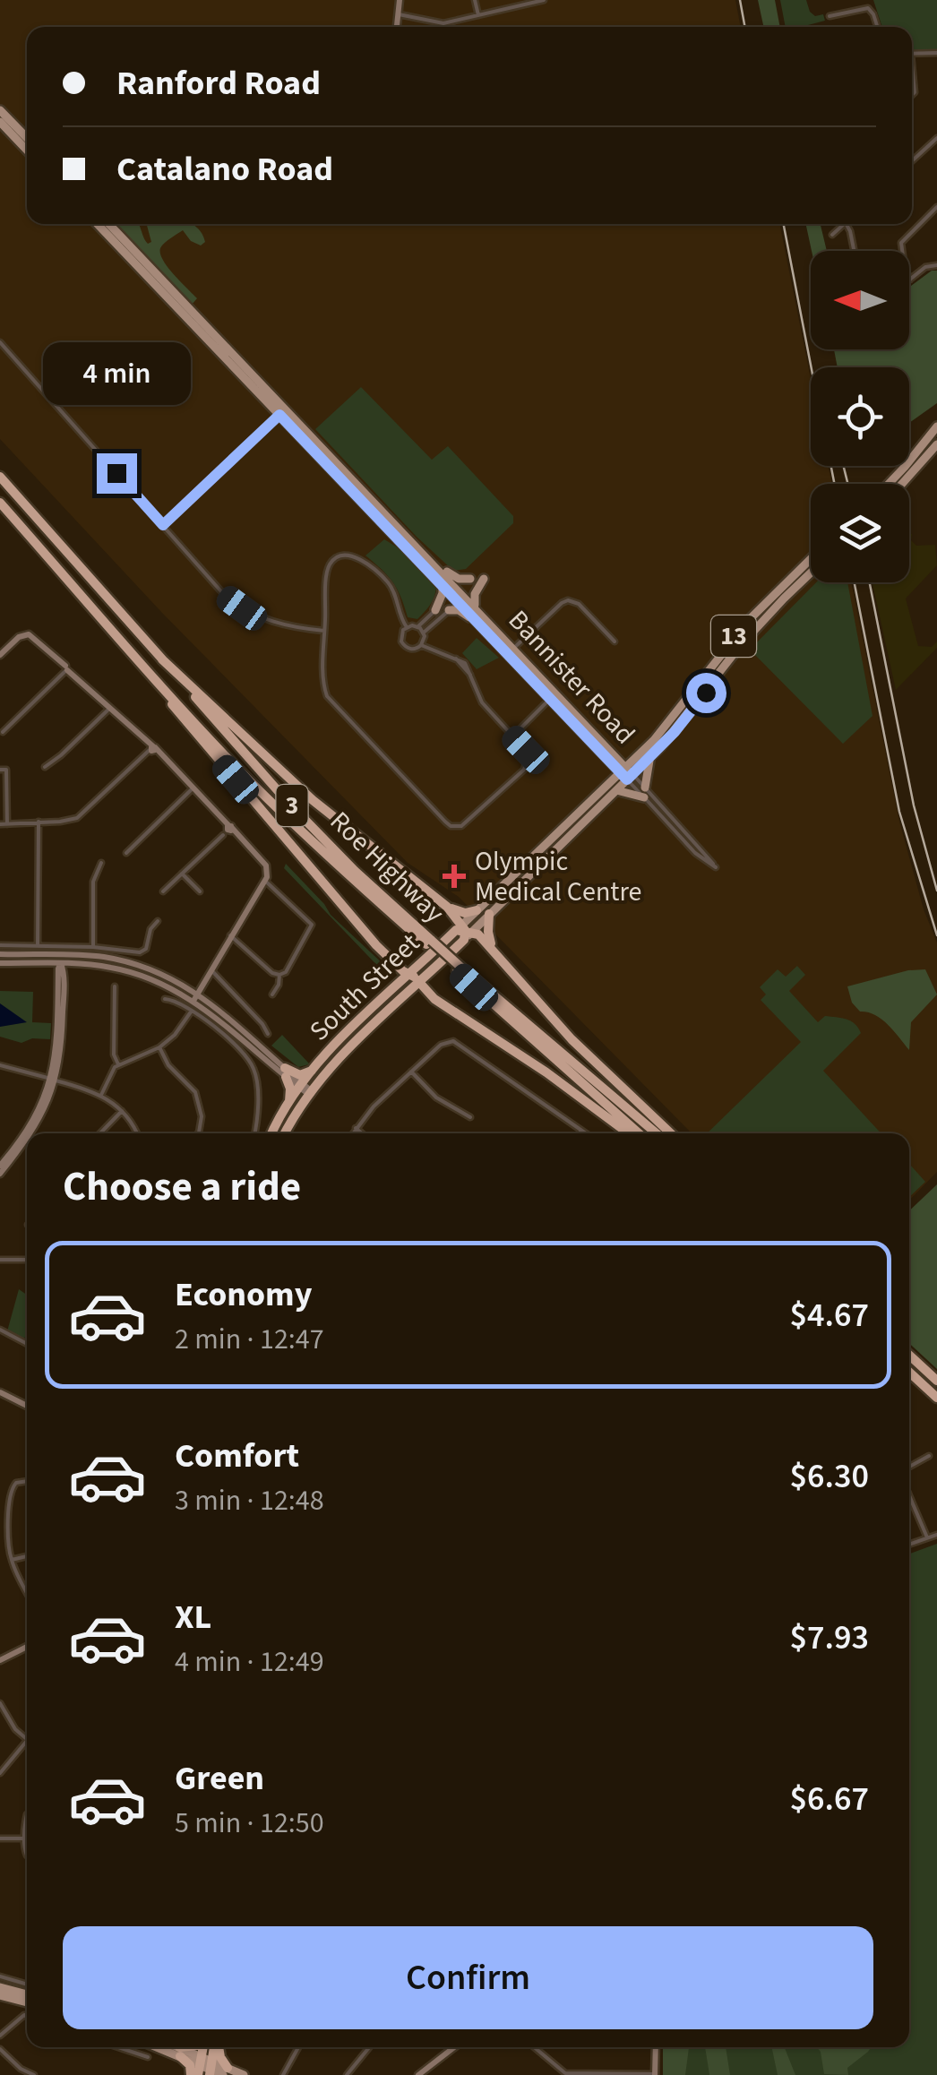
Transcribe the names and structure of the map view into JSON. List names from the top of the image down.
{
  "streets": {
    "highway": [
      "13",
      "3",
      "Roe Highway",
      "South Street"
    ],
    "main road": ["Bannister Road"]
  },
  "crossings": [
    ["13", "Bannister Road"],
    ["13", "South Street"],
    ["Bannister Road", "South Street"]
  ],
  "places": {
    "health": ["Olympic Medical Centre"]
  },
  "north": "left",
  "page": {
    "banner": ["Ranford Road", "Catalano Road"],
    "bubble": "4 min",
    "heading": "Choose a ride",
    "list": [
      {
        "name": "Economy",
        "note": "2 min · 12:47",
        "value": "$4.67"
      },
      {
        "name": "Comfort",
        "note": "3 min · 12:48",
        "value": "$6.30"
      },
      {
        "name": "XL",
        "note": "4 min · 12:49",
        "value": "$7.93"
      },
      {
        "name": "Green",
        "note": "5 min · 12:50",
        "value": "$6.67"
      }
    ],
    "buttons": "Confirm"
  }
}
